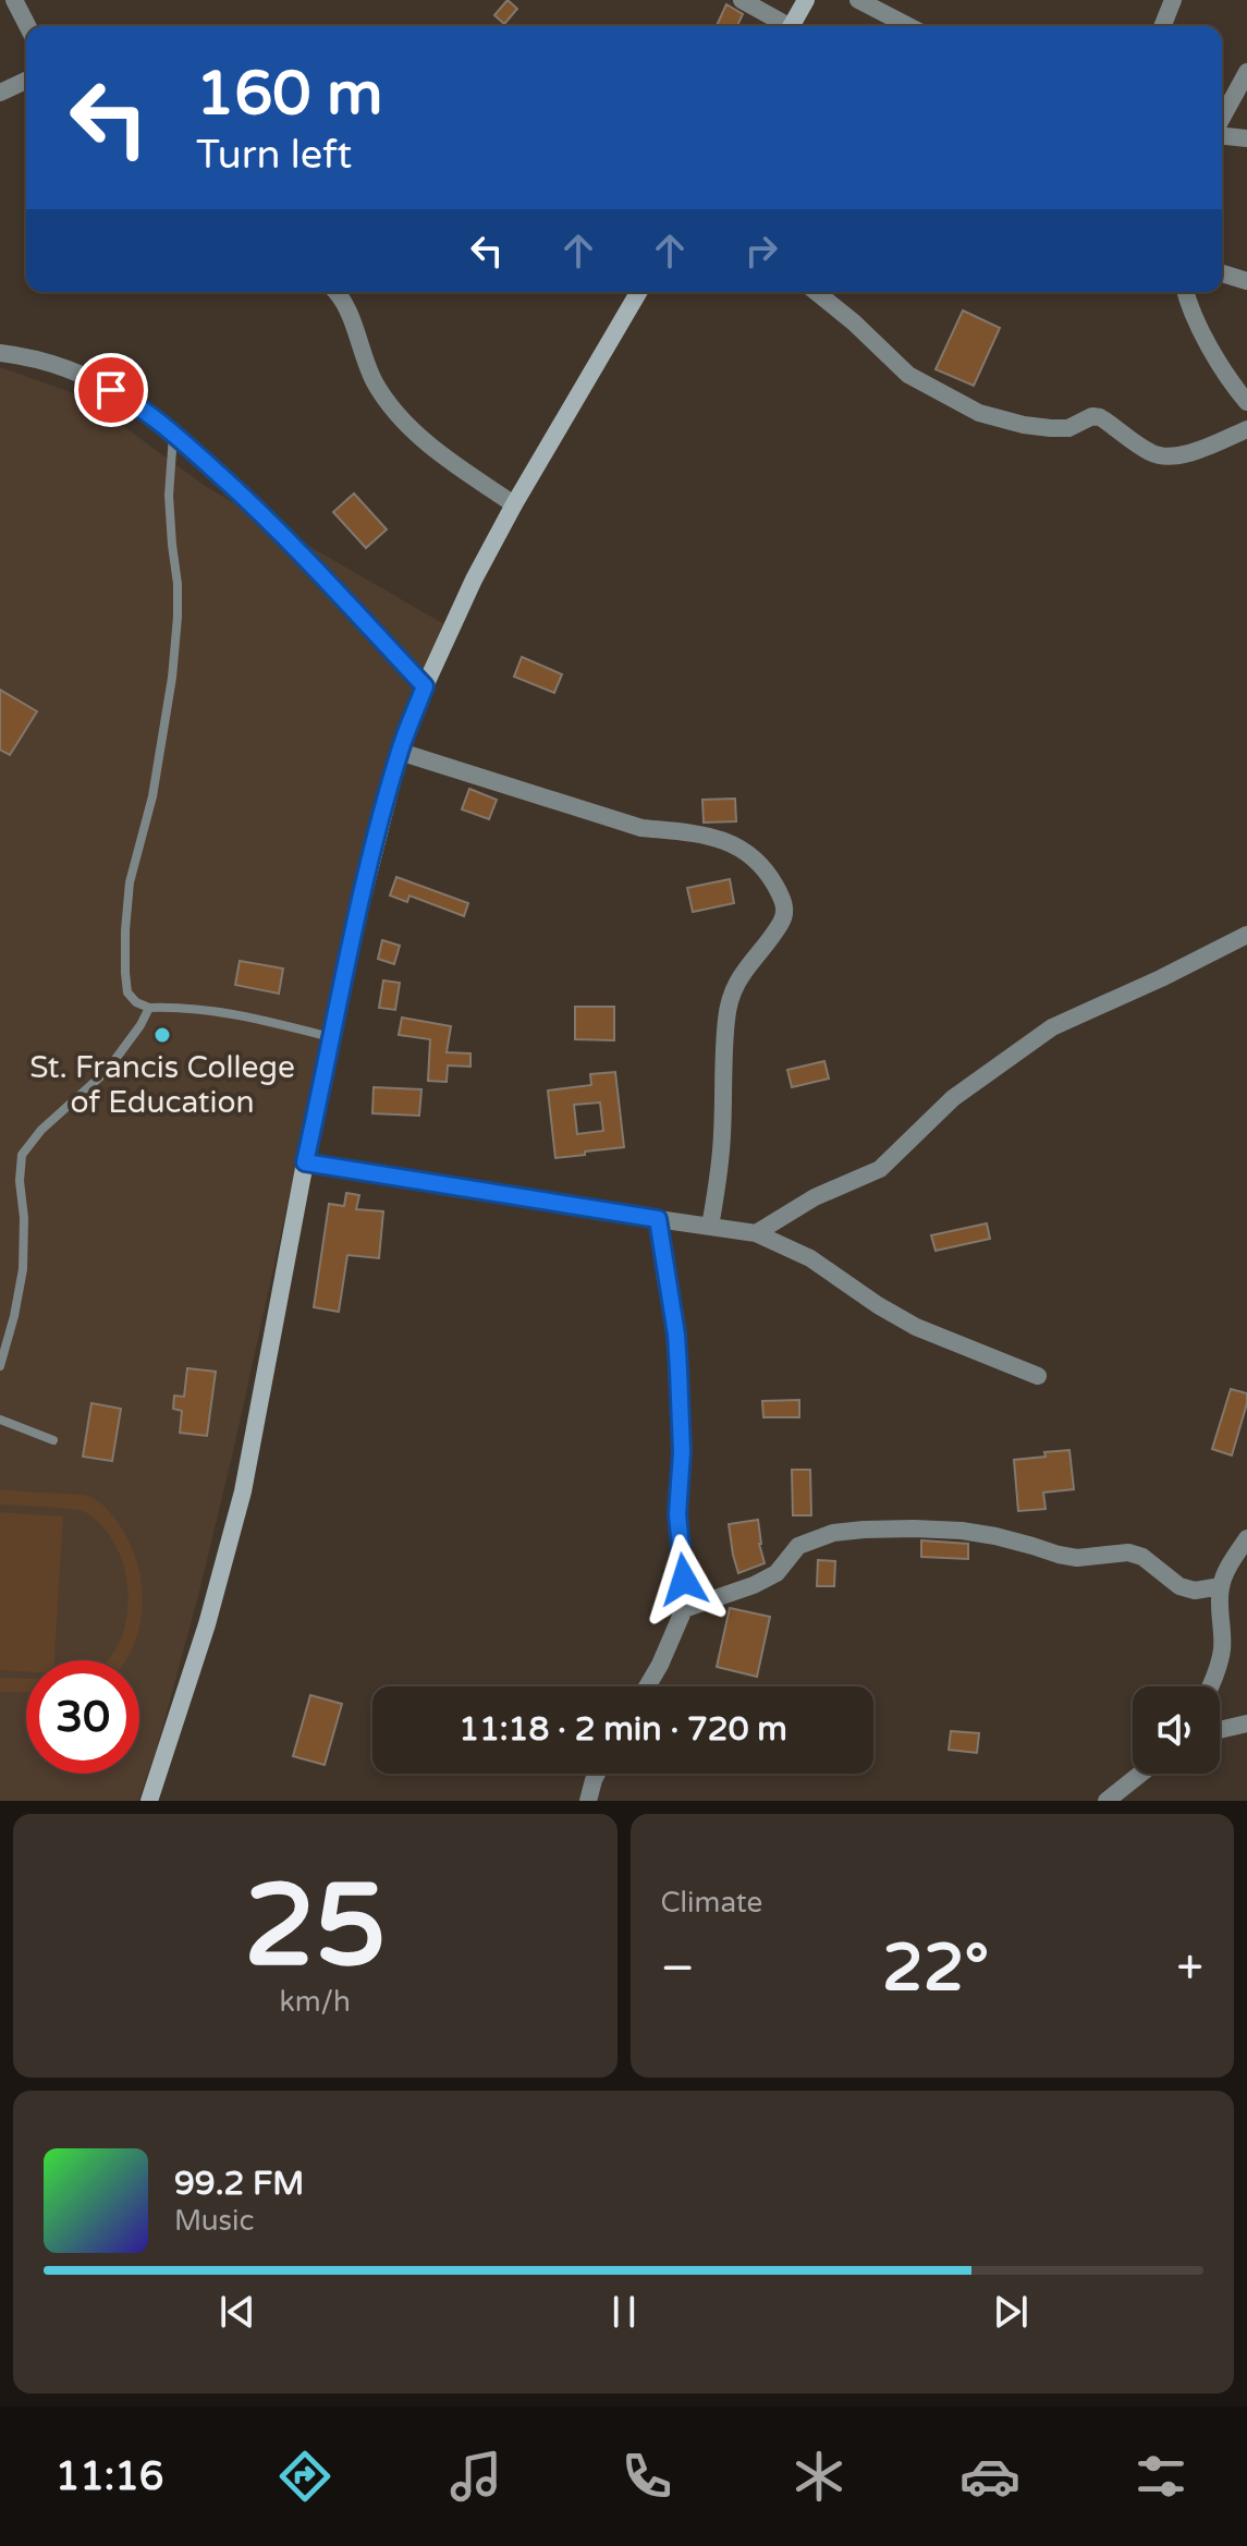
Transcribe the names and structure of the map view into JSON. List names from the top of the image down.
{
  "places": ["St. Francis College of Education"],
  "page": {
    "turn": ["160 m", "Turn left"],
    "limit": "30",
    "trip": "11:18 · 2 min · 720 m",
    "tile": [
      ["25", "km/h"],
      "Climate"
    ],
    "heat": ["−", "22°", "+"],
    "song": ["99.2 FM", "Music"],
    "tabs": "11:16"
  }
}
